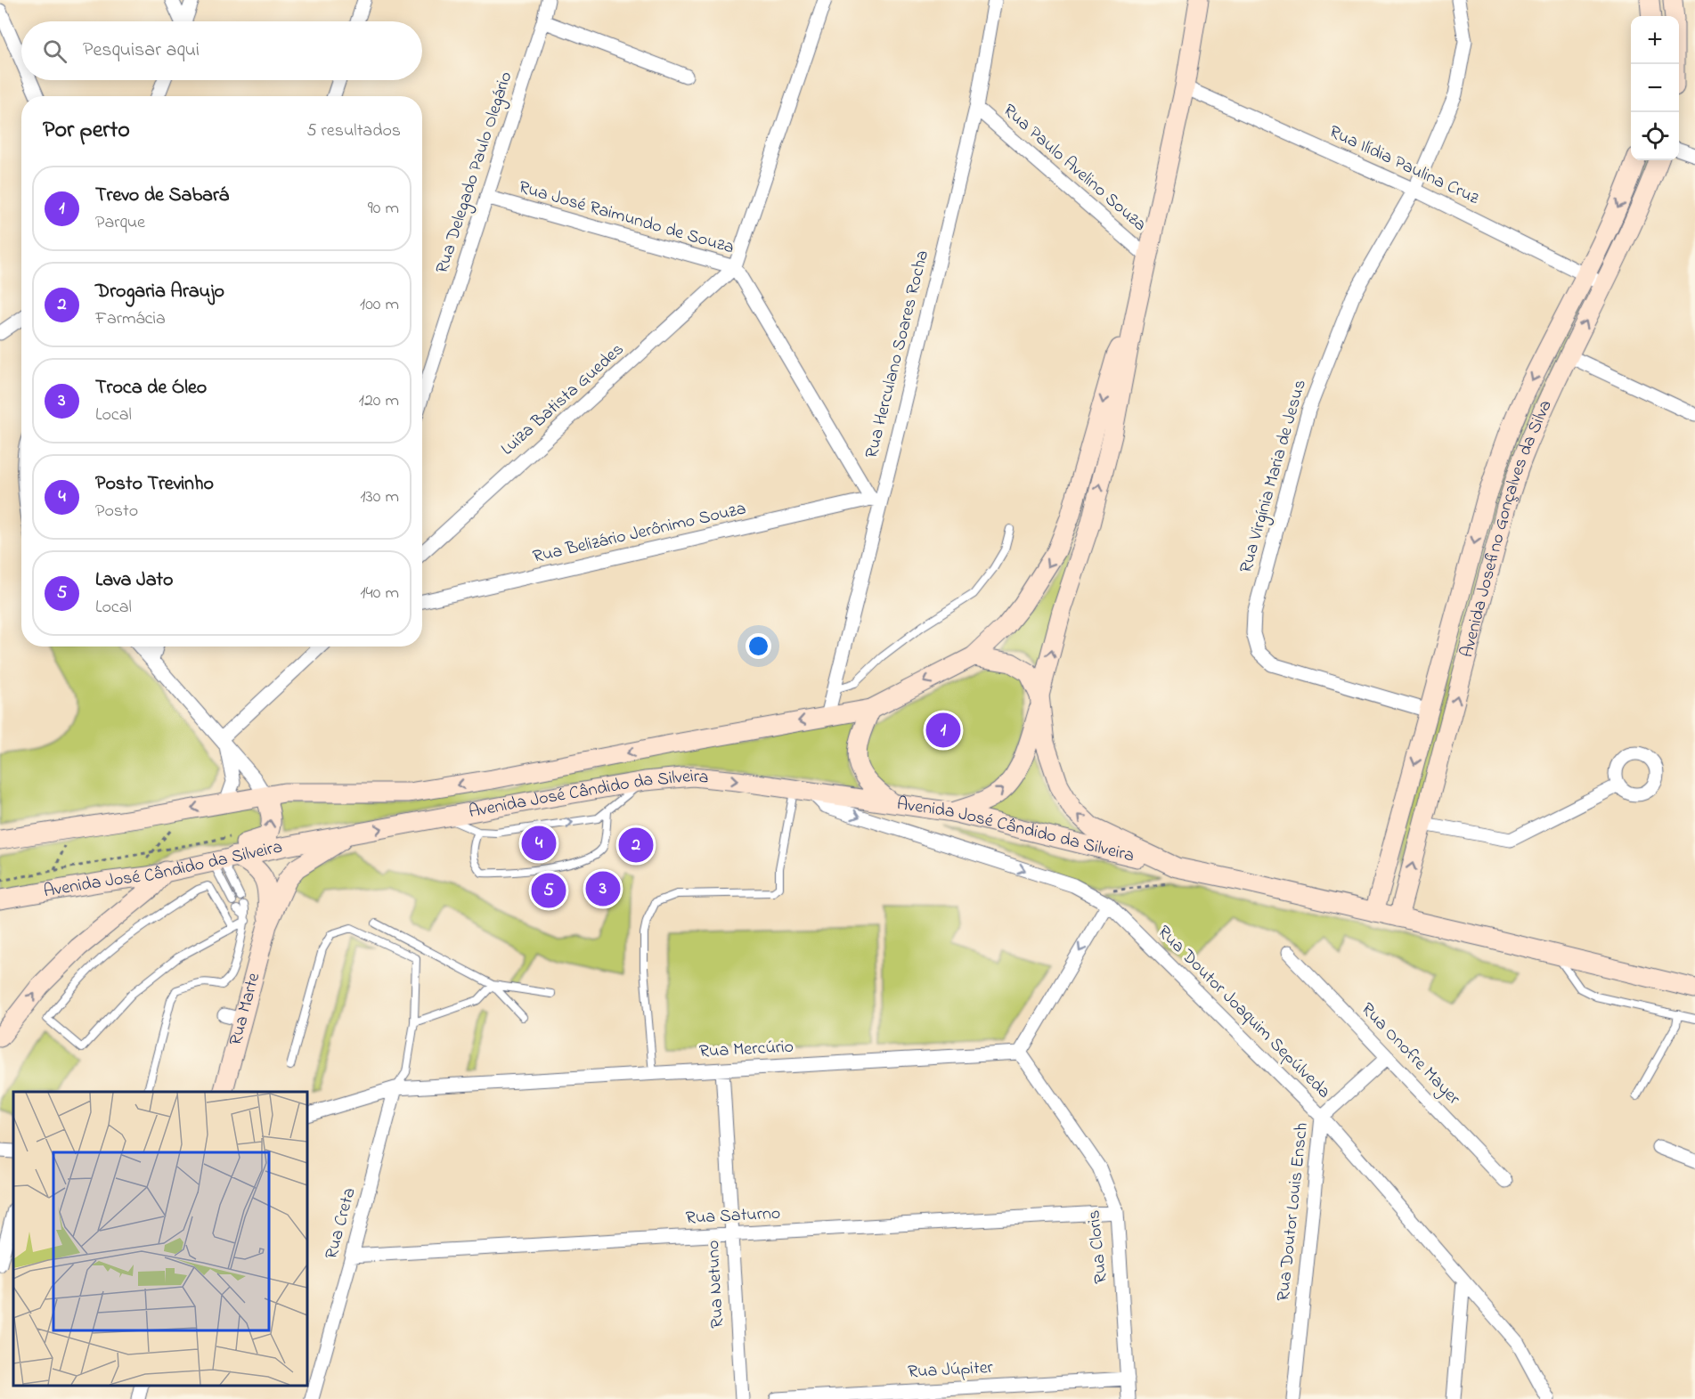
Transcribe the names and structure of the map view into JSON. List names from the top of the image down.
{
  "streets": {
    "main road": ["Avenida Josefino Gonçalves da Silva", "Avenida José Cândido da Silveira", "Rua Marte"],
    "street": [
      "Rua Ilídia Paulina Cruz",
      "Rua Paulo Avelino Souza",
      "Rua Delegado Paulo Olegário",
      "Rua José Raimundo de Souza",
      "Rua Herculano Soares Rocha",
      "Luiza Batista Guedes",
      "Rua Virgínia Maria de Jesus",
      "Rua Belizário Jerônimo Souza",
      "Rua Doutor Joaquim Sepúlveda",
      "Rua Mercúrio",
      "Rua Onofre Mayer",
      "Rua Doutor Louis Ensch",
      "Rua Saturno",
      "Rua Creta",
      "Rua Cloris",
      "Rua Netuno",
      "Rua Júpiter"
    ]
  },
  "crossings": [
    ["Rua Ilídia Paulina Cruz", "Rua Virgínia Maria de Jesus"],
    ["Rua Ilídia Paulina Cruz", "Avenida Josefino Gonçalves da Silva"],
    ["Rua Paulo Avelino Souza", "Rua Herculano Soares Rocha"],
    ["Rua Delegado Paulo Olegário", "Rua José Raimundo de Souza"],
    ["Rua José Raimundo de Souza", "Rua Herculano Soares Rocha"],
    ["Rua José Raimundo de Souza", "Luiza Batista Guedes"],
    ["Rua José Raimundo de Souza", "Rua Belizário Jerônimo Souza"],
    ["Rua Herculano Soares Rocha", "Rua Belizário Jerônimo Souza"],
    ["Rua Herculano Soares Rocha", "Avenida José Cândido da Silveira"],
    ["Rua Virgínia Maria de Jesus", "Avenida Josefino Gonçalves da Silva"],
    ["Avenida José Cândido da Silveira", "Rua Marte"],
    ["Avenida José Cândido da Silveira", "Rua Doutor Joaquim Sepúlveda"],
    ["Rua Doutor Joaquim Sepúlveda", "Rua Doutor Louis Ensch"],
    ["Rua Mercúrio", "Rua Creta"],
    ["Rua Mercúrio", "Rua Cloris"],
    ["Rua Mercúrio", "Rua Netuno"],
    ["Rua Onofre Mayer", "Rua Doutor Louis Ensch"],
    ["Rua Saturno", "Rua Creta"],
    ["Rua Saturno", "Rua Cloris"],
    ["Rua Saturno", "Rua Netuno"],
    ["Rua Cloris", "Rua Júpiter"]
  ],
  "page": {
    "map_buttons": ["+", "−"],
    "search": "Pesquisar aqui",
    "heading": ["Por perto", "5 resultados"],
    "list": [
      {
        "mark": "1",
        "name": "Trevo de Sabará",
        "note": "Parque",
        "value": "90 m"
      },
      {
        "mark": "2",
        "name": "Drogaria Araujo",
        "note": "Farmácia",
        "value": "100 m"
      },
      {
        "mark": "3",
        "name": "Troca de Óleo",
        "note": "Local",
        "value": "120 m"
      },
      {
        "mark": "4",
        "name": "Posto Trevinho",
        "note": "Posto",
        "value": "130 m"
      },
      {
        "mark": "5",
        "name": "Lava Jato",
        "note": "Local",
        "value": "140 m"
      }
    ],
    "pins": [
      "1",
      "4",
      "2",
      "3",
      "5"
    ]
  }
}
